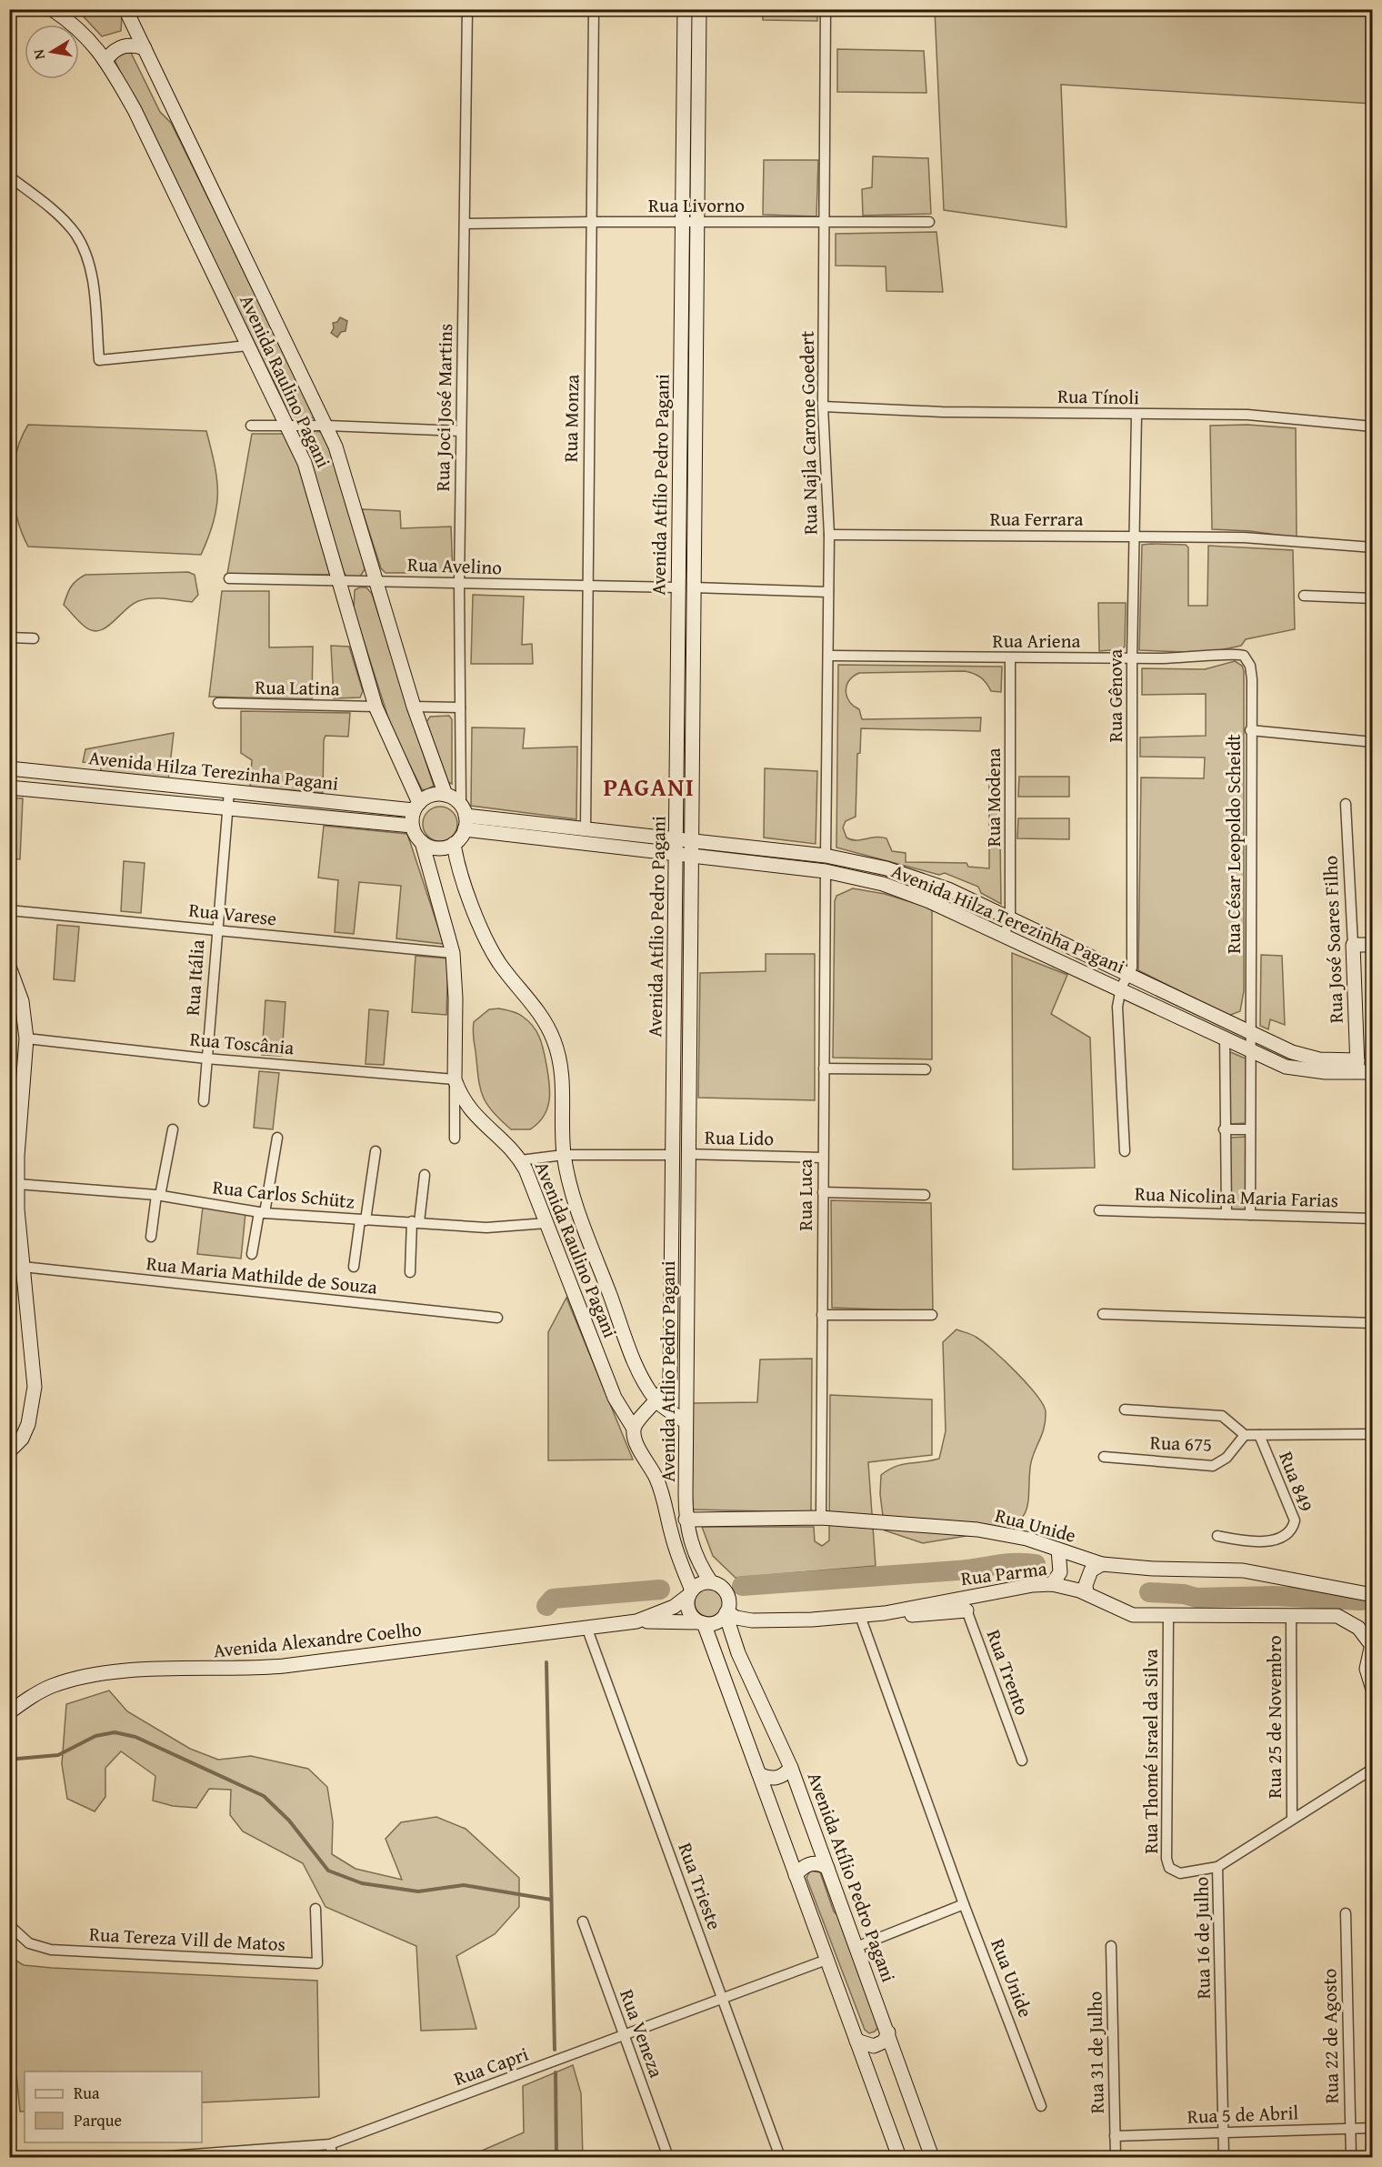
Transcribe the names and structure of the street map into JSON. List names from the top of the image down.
{
  "streets": {
    "main road": [
      "Avenida Raulino Pagani",
      "Avenida Atílio Pedro Pagani",
      "Avenida Hilza Terezinha Pagani",
      "Rua José Soares Filho",
      "Rua Unide",
      "Rua Parma",
      "Avenida Alexandre Coelho"
    ],
    "street": [
      "Rua Livorno",
      "Rua Tínoli",
      "Rua Joci José Martins",
      "Rua Monza",
      "Rua Najla Carone Goedert",
      "Rua Ferrara",
      "Rua Avelino",
      "Rua Ariena",
      "Rua Latina",
      "Rua Gênova",
      "Rua Modena",
      "Rua César Leopoldo Scheidt",
      "Rua Varese",
      "Rua Itália",
      "Rua Toscânia",
      "Rua Lido",
      "Rua Carlos Schütz",
      "Rua Luca",
      "Rua Nicolina Maria Farias",
      "Rua Maria Mathilde de Souza",
      "Rua 675",
      "Rua 849",
      "Rua Trento",
      "Rua 25 de Novembro",
      "Rua Thomé Israel da Silva",
      "Rua Trieste",
      "Rua 16 de Julho",
      "Rua Tereza Vill de Matos",
      "Rua Veneza",
      "Rua 22 de Agosto",
      "Rua 31 de Julho",
      "Rua Capri",
      "Rua 5 de Abril"
    ]
  },
  "crossings": [
    ["Rua Livorno", "Rua Joci José Martins"],
    ["Rua Livorno", "Rua Monza"],
    ["Rua Livorno", "Rua Najla Carone Goedert"],
    ["Rua Livorno", "Avenida Atílio Pedro Pagani"],
    ["Avenida Raulino Pagani", "Rua Joci José Martins"],
    ["Avenida Raulino Pagani", "Avenida Atílio Pedro Pagani"],
    ["Avenida Raulino Pagani", "Rua Avelino"],
    ["Avenida Raulino Pagani", "Rua Latina"],
    ["Avenida Raulino Pagani", "Avenida Hilza Terezinha Pagani"],
    ["Avenida Raulino Pagani", "Rua Varese"],
    ["Avenida Raulino Pagani", "Rua Toscânia"],
    ["Avenida Raulino Pagani", "Rua Carlos Schütz"],
    ["Rua Tínoli", "Rua Najla Carone Goedert"],
    ["Rua Tínoli", "Rua Gênova"],
    ["Rua Joci José Martins", "Rua Avelino"],
    ["Rua Joci José Martins", "Avenida Hilza Terezinha Pagani"],
    ["Rua Monza", "Rua Avelino"],
    ["Rua Monza", "Avenida Hilza Terezinha Pagani"],
    ["Rua Najla Carone Goedert", "Rua Ferrara"],
    ["Rua Najla Carone Goedert", "Rua Ariena"],
    ["Rua Najla Carone Goedert", "Avenida Hilza Terezinha Pagani"],
    ["Avenida Atílio Pedro Pagani", "Rua Avelino"],
    ["Avenida Atílio Pedro Pagani", "Avenida Hilza Terezinha Pagani"],
    ["Avenida Atílio Pedro Pagani", "Rua Lido"],
    ["Avenida Atílio Pedro Pagani", "Rua Unide"],
    ["Avenida Atílio Pedro Pagani", "Rua Parma"],
    ["Avenida Atílio Pedro Pagani", "Avenida Alexandre Coelho"],
    ["Rua Ferrara", "Rua Gênova"],
    ["Rua Ariena", "Rua Gênova"],
    ["Rua Ariena", "Rua Modena"],
    ["Rua Ariena", "Rua César Leopoldo Scheidt"],
    ["Rua Gênova", "Avenida Hilza Terezinha Pagani"],
    ["Avenida Hilza Terezinha Pagani", "Rua Modena"],
    ["Avenida Hilza Terezinha Pagani", "Rua César Leopoldo Scheidt"],
    ["Avenida Hilza Terezinha Pagani", "Rua José Soares Filho"],
    ["Avenida Hilza Terezinha Pagani", "Rua Itália"],
    ["Avenida Hilza Terezinha Pagani", "Rua Luca"],
    ["Rua César Leopoldo Scheidt", "Rua Nicolina Maria Farias"],
    ["Rua Varese", "Rua Itália"],
    ["Rua Itália", "Rua Toscânia"],
    ["Rua Lido", "Rua Luca"],
    ["Rua Luca", "Rua Unide"],
    ["Rua Unide", "Rua Parma"],
    ["Rua Parma", "Avenida Alexandre Coelho"],
    ["Rua Parma", "Rua Trento"],
    ["Rua Parma", "Rua 25 de Novembro"],
    ["Rua Parma", "Rua Thomé Israel da Silva"],
    ["Avenida Alexandre Coelho", "Rua Trieste"],
    ["Rua 25 de Novembro", "Rua 16 de Julho"],
    ["Rua Thomé Israel da Silva", "Rua 16 de Julho"],
    ["Rua Trieste", "Rua Capri"],
    ["Rua 16 de Julho", "Rua 5 de Abril"],
    ["Rua Veneza", "Rua Capri"],
    ["Rua 22 de Agosto", "Rua 5 de Abril"],
    ["Rua 31 de Julho", "Rua 5 de Abril"]
  ],
  "districts": ["PAGANI"],
  "legend": ["Rua", "Parque"],
  "north": "left"
}
